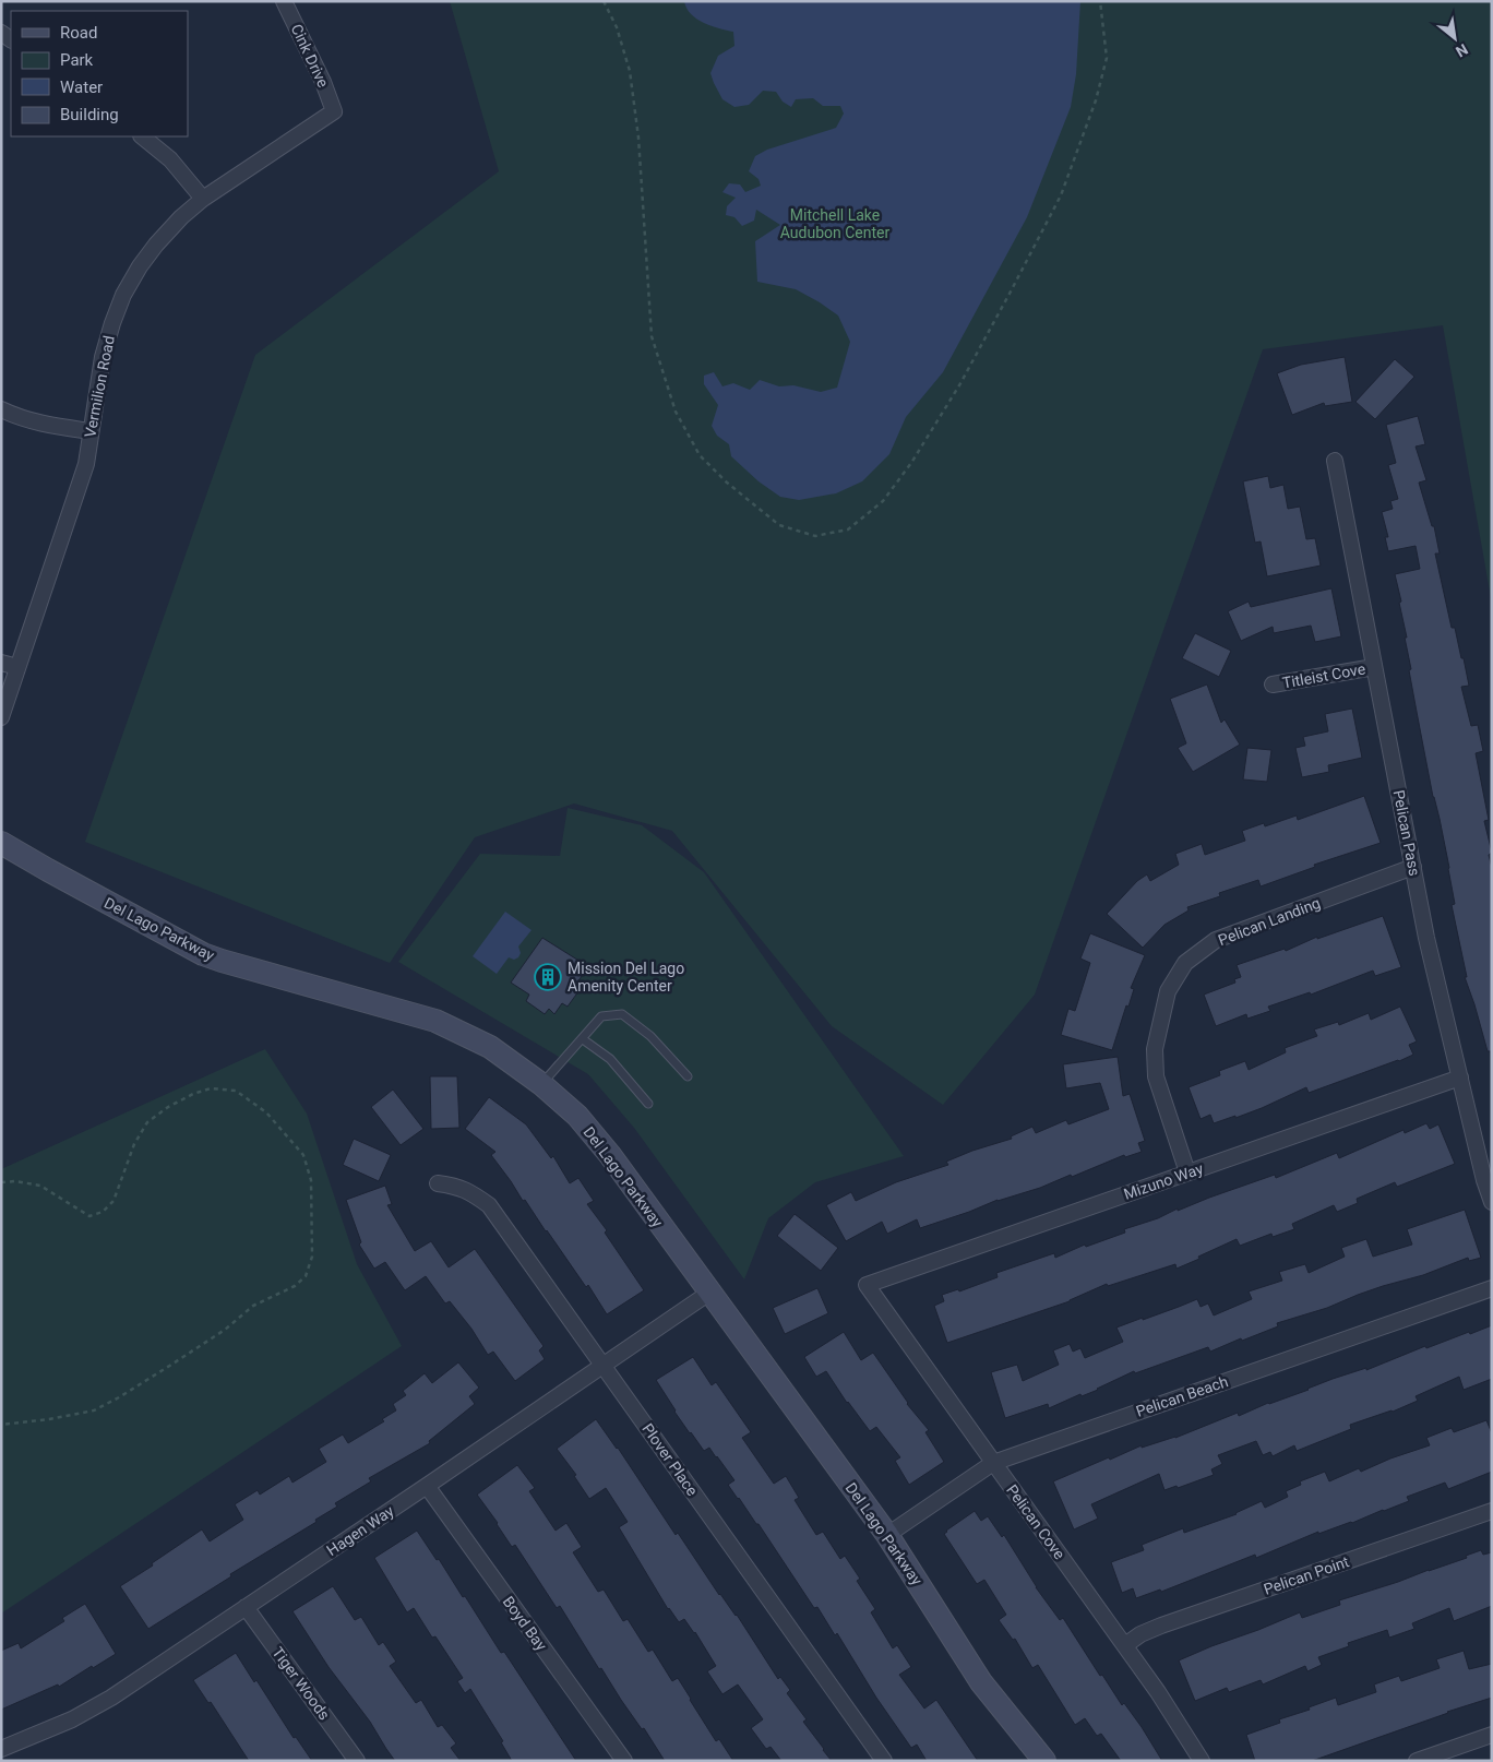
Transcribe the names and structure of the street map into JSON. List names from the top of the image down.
{
  "streets": {
    "street": [
      "Cink Drive",
      "Vermilion Road",
      "Titleist Cove",
      "Pelican Pass",
      "Pelican Landing",
      "Del Lago Parkway",
      "Mizuno Way",
      "Pelican Beach",
      "Plover Place",
      "Pelican Cove",
      "Hagen Way",
      "Pelican Point",
      "Boyd Bay",
      "Tiger Woods"
    ]
  },
  "crossings": [
    ["Cink Drive", "Vermilion Road"],
    ["Titleist Cove", "Pelican Pass"],
    ["Pelican Pass", "Pelican Landing"],
    ["Pelican Pass", "Mizuno Way"],
    ["Pelican Landing", "Mizuno Way"],
    ["Del Lago Parkway", "Pelican Beach"],
    ["Del Lago Parkway", "Hagen Way"],
    ["Mizuno Way", "Pelican Cove"],
    ["Pelican Beach", "Pelican Cove"],
    ["Plover Place", "Hagen Way"],
    ["Pelican Cove", "Pelican Point"],
    ["Hagen Way", "Boyd Bay"],
    ["Hagen Way", "Tiger Woods"]
  ],
  "parks": ["Mitchell Lake Audubon Center"],
  "places": {
    "building": ["Mission Del Lago Amenity Center"]
  },
  "legend": [
    "Road",
    "Park",
    "Water",
    "Building"
  ],
  "north": "bottom right"
}
